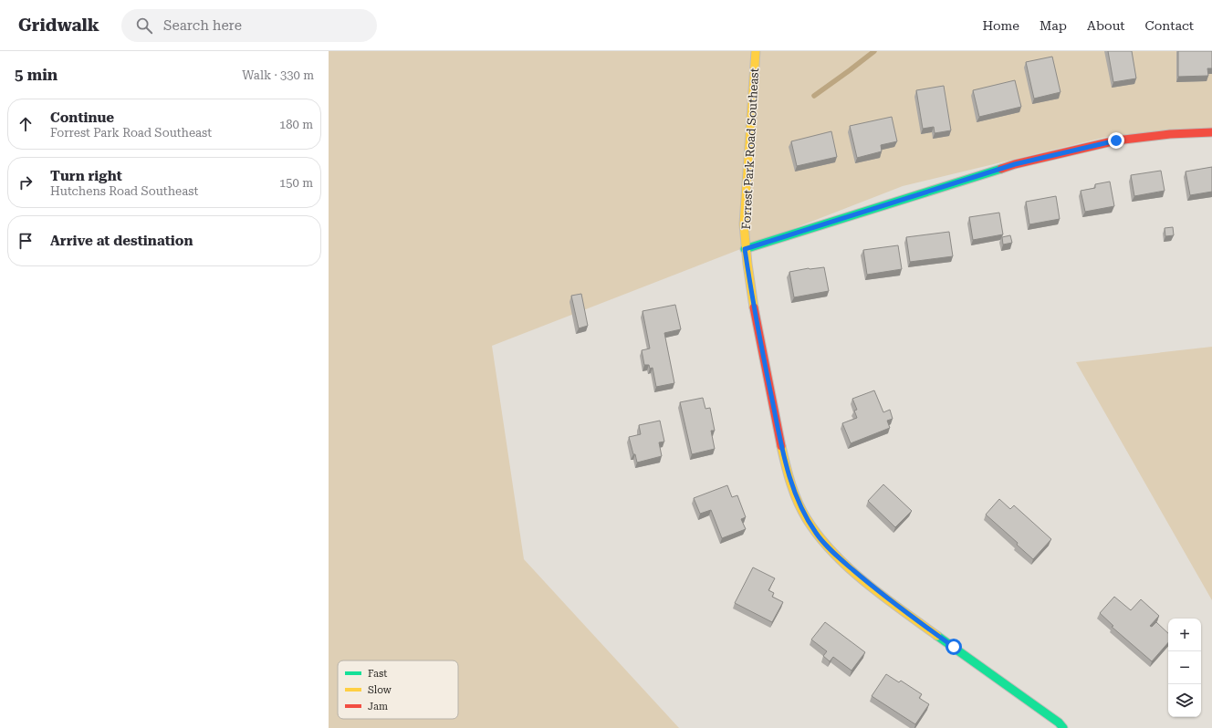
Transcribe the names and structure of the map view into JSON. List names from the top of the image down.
{
  "streets": {
    "street": ["Forrest Park Road Southeast"]
  },
  "legend": ["Fast", "Slow", "Jam"],
  "page": {
    "header": "Gridwalk",
    "search": "Search here",
    "nav": [
      "Home",
      "Map",
      "About",
      "Contact"
    ],
    "heading": ["5 min", "Walk · 330 m"],
    "list": [
      ["Continue", "Forrest Park Road Southeast", "180 m"],
      ["Turn right", "Hutchens Road Southeast", "150 m"],
      "Arrive at destination"
    ],
    "map_buttons": ["+", "−"]
  }
}
